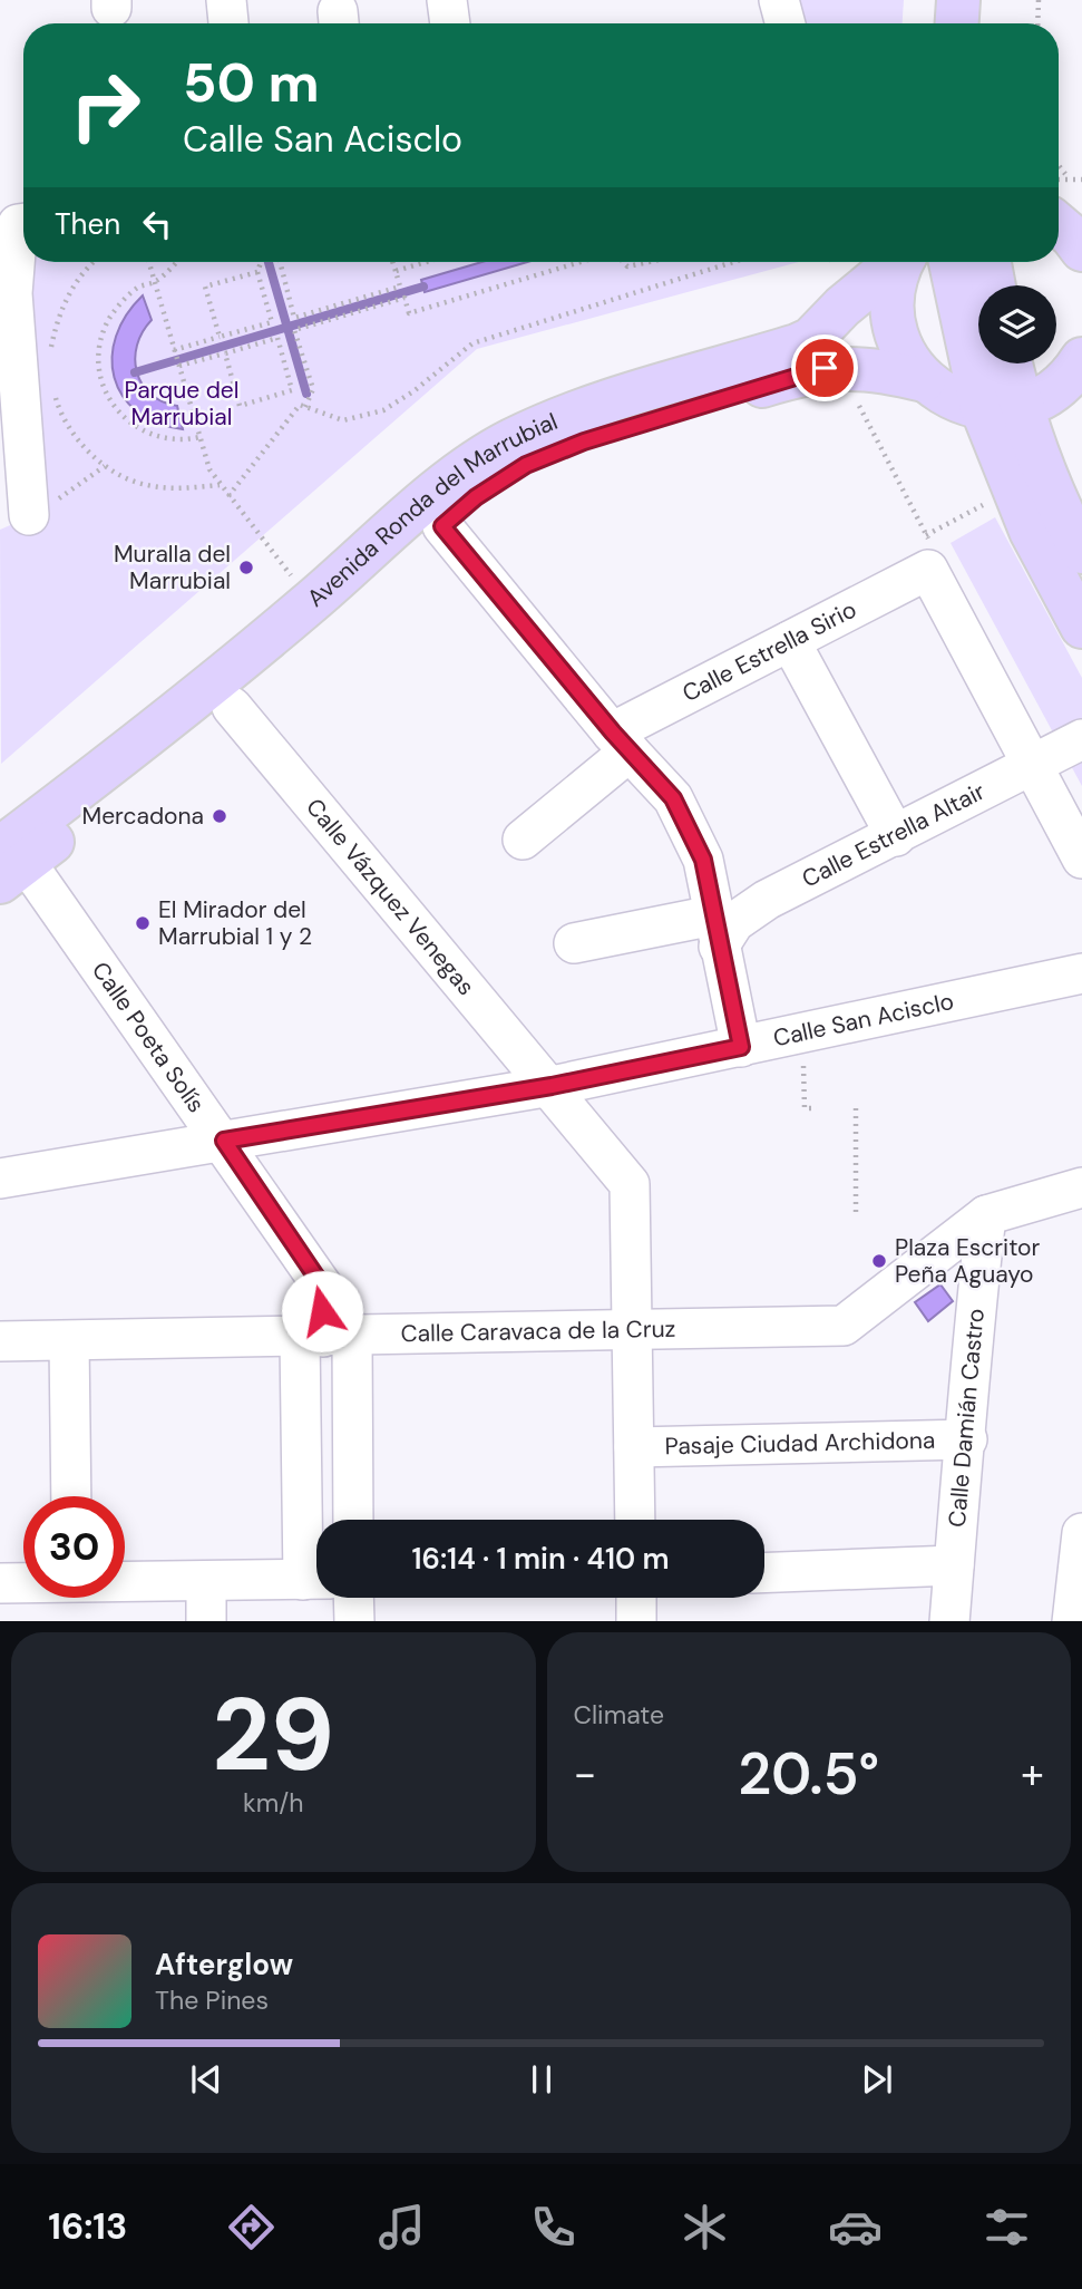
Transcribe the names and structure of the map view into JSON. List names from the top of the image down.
{
  "streets": {
    "main road": ["Avenida Ronda del Marrubial"],
    "street": [
      "Calle Estrella Sirio",
      "Calle Estrella Altair",
      "Calle Vázquez Venegas",
      "Calle San Acisclo",
      "Calle Poeta Solís",
      "Calle Caravaca de la Cruz",
      "Calle Damián Castro",
      "Pasaje Ciudad Archidona"
    ]
  },
  "crossings": [
    ["Avenida Ronda del Marrubial", "Calle Vázquez Venegas"],
    ["Avenida Ronda del Marrubial", "Calle Poeta Solís"],
    ["Calle Vázquez Venegas", "Calle San Acisclo"],
    ["Calle Vázquez Venegas", "Calle Caravaca de la Cruz"],
    ["Calle Vázquez Venegas", "Pasaje Ciudad Archidona"],
    ["Calle San Acisclo", "Calle Poeta Solís"],
    ["Calle Poeta Solís", "Calle Caravaca de la Cruz"],
    ["Calle Caravaca de la Cruz", "Calle Damián Castro"],
    ["Calle Damián Castro", "Pasaje Ciudad Archidona"]
  ],
  "parks": ["Parque del Marrubial"],
  "places": [
    "Muralla del Marrubial",
    "Mercadona",
    "El Mirador del Marrubial 1 y 2",
    "Plaza Escritor Peña Aguayo"
  ],
  "page": {
    "turn": ["50 m", "Calle San Acisclo"],
    "then": "Then",
    "limit": "30",
    "trip": "16:14 · 1 min · 410 m",
    "tile": [
      ["29", "km/h"],
      "Climate"
    ],
    "heat": ["−", "20.5°", "+"],
    "song": ["Afterglow", "The Pines"],
    "tabs": "16:13"
  }
}
